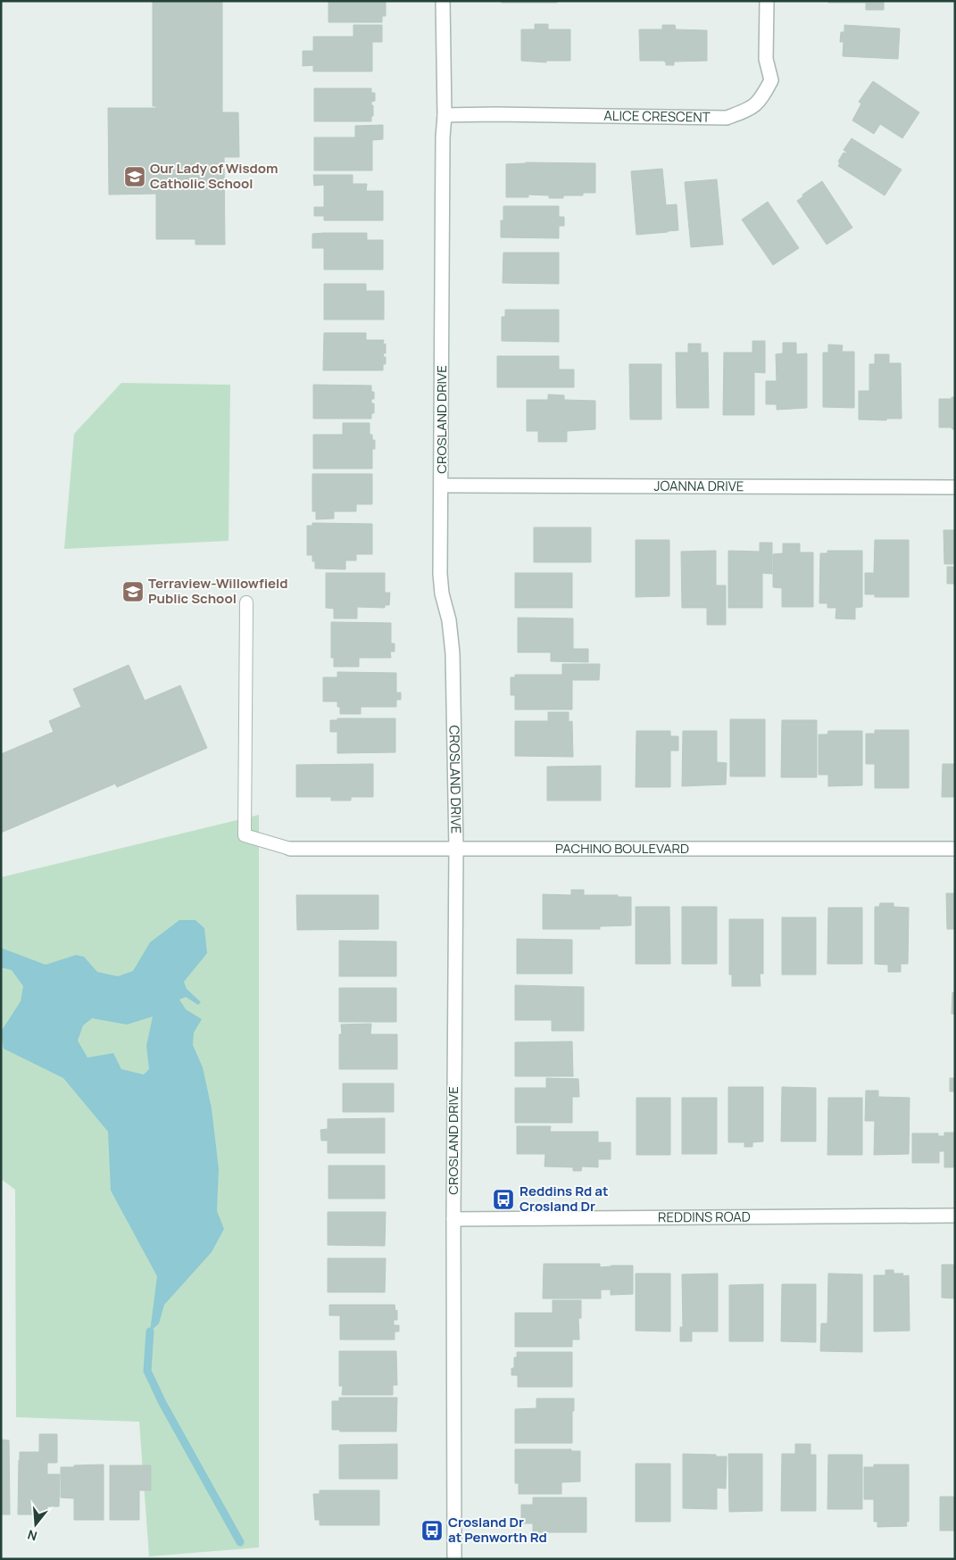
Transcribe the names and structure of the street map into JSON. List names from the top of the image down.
{
  "streets": {
    "street": [
      "ALICE CRESCENT",
      "CROSLAND DRIVE",
      "JOANNA DRIVE",
      "PACHINO BOULEVARD",
      "REDDINS ROAD"
    ]
  },
  "crossings": [
    ["ALICE CRESCENT", "CROSLAND DRIVE"],
    ["CROSLAND DRIVE", "JOANNA DRIVE"],
    ["CROSLAND DRIVE", "PACHINO BOULEVARD"],
    ["CROSLAND DRIVE", "REDDINS ROAD"]
  ],
  "places": {
    "school or university": ["Our Lady of Wisdom Catholic School", "Terraview-Willowfield Public School"],
    "bus stop": ["Reddins Rd at Crosland Dr", "Crosland Dr at Penworth Rd"]
  },
  "north": "bottom"
}
